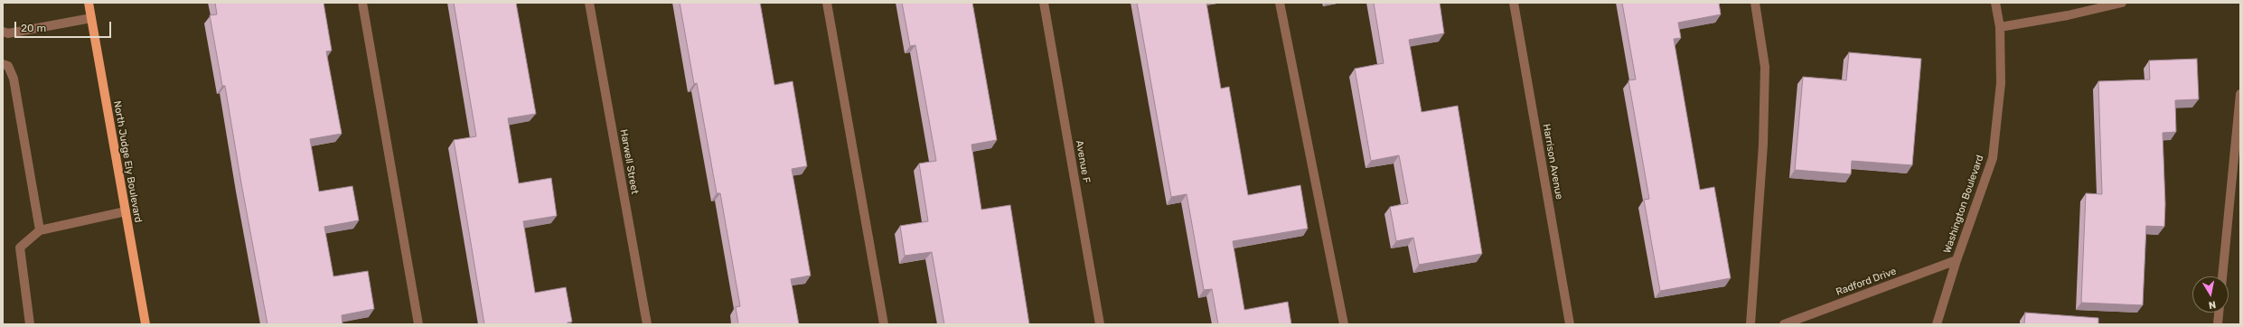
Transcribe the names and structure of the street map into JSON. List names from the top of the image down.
{
  "streets": {
    "main road": ["North Judge Ely Boulevard"],
    "street": [
      "Harwell Street",
      "Avenue F",
      "Harrison Avenue",
      "Washington Boulevard",
      "Radford Drive"
    ]
  },
  "crossings": [
    ["Washington Boulevard", "Radford Drive"]
  ],
  "scale_bar": "20 m",
  "north": "bottom"
}
